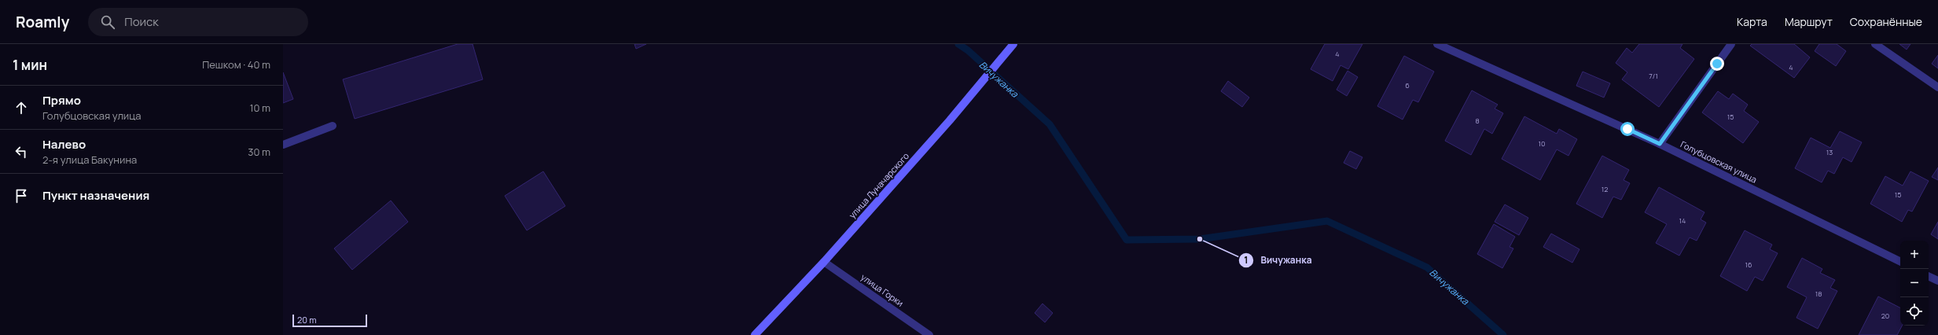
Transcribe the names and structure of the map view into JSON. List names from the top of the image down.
{
  "streets": {
    "main road": ["улица Луначарского"],
    "street": ["Голубцовская улица", "улица Горки"]
  },
  "crossings": [
    ["улица Луначарского", "улица Горки"]
  ],
  "water": ["Вичужанка"],
  "places": ["Вичужанка"],
  "house_numbers": [
    "4",
    "4",
    "7/1",
    "6",
    "15",
    "8",
    "10",
    "13",
    "12",
    "15",
    "14",
    "16",
    "18",
    "20"
  ],
  "scale_bar": "20 m",
  "page": {
    "header": "Roamly",
    "search": "Поиск",
    "nav": ["Карта", "Маршрут", "Сохранённые"],
    "heading": ["1 мин", "Пешком · 40 m"],
    "list": [
      ["Прямо", "Голубцовская улица", "10 m"],
      ["Налево", "2-я улица Бакунина", "30 m"],
      "Пункт назначения"
    ],
    "map_buttons": ["+", "−"],
    "scale": "20 m"
  }
}
